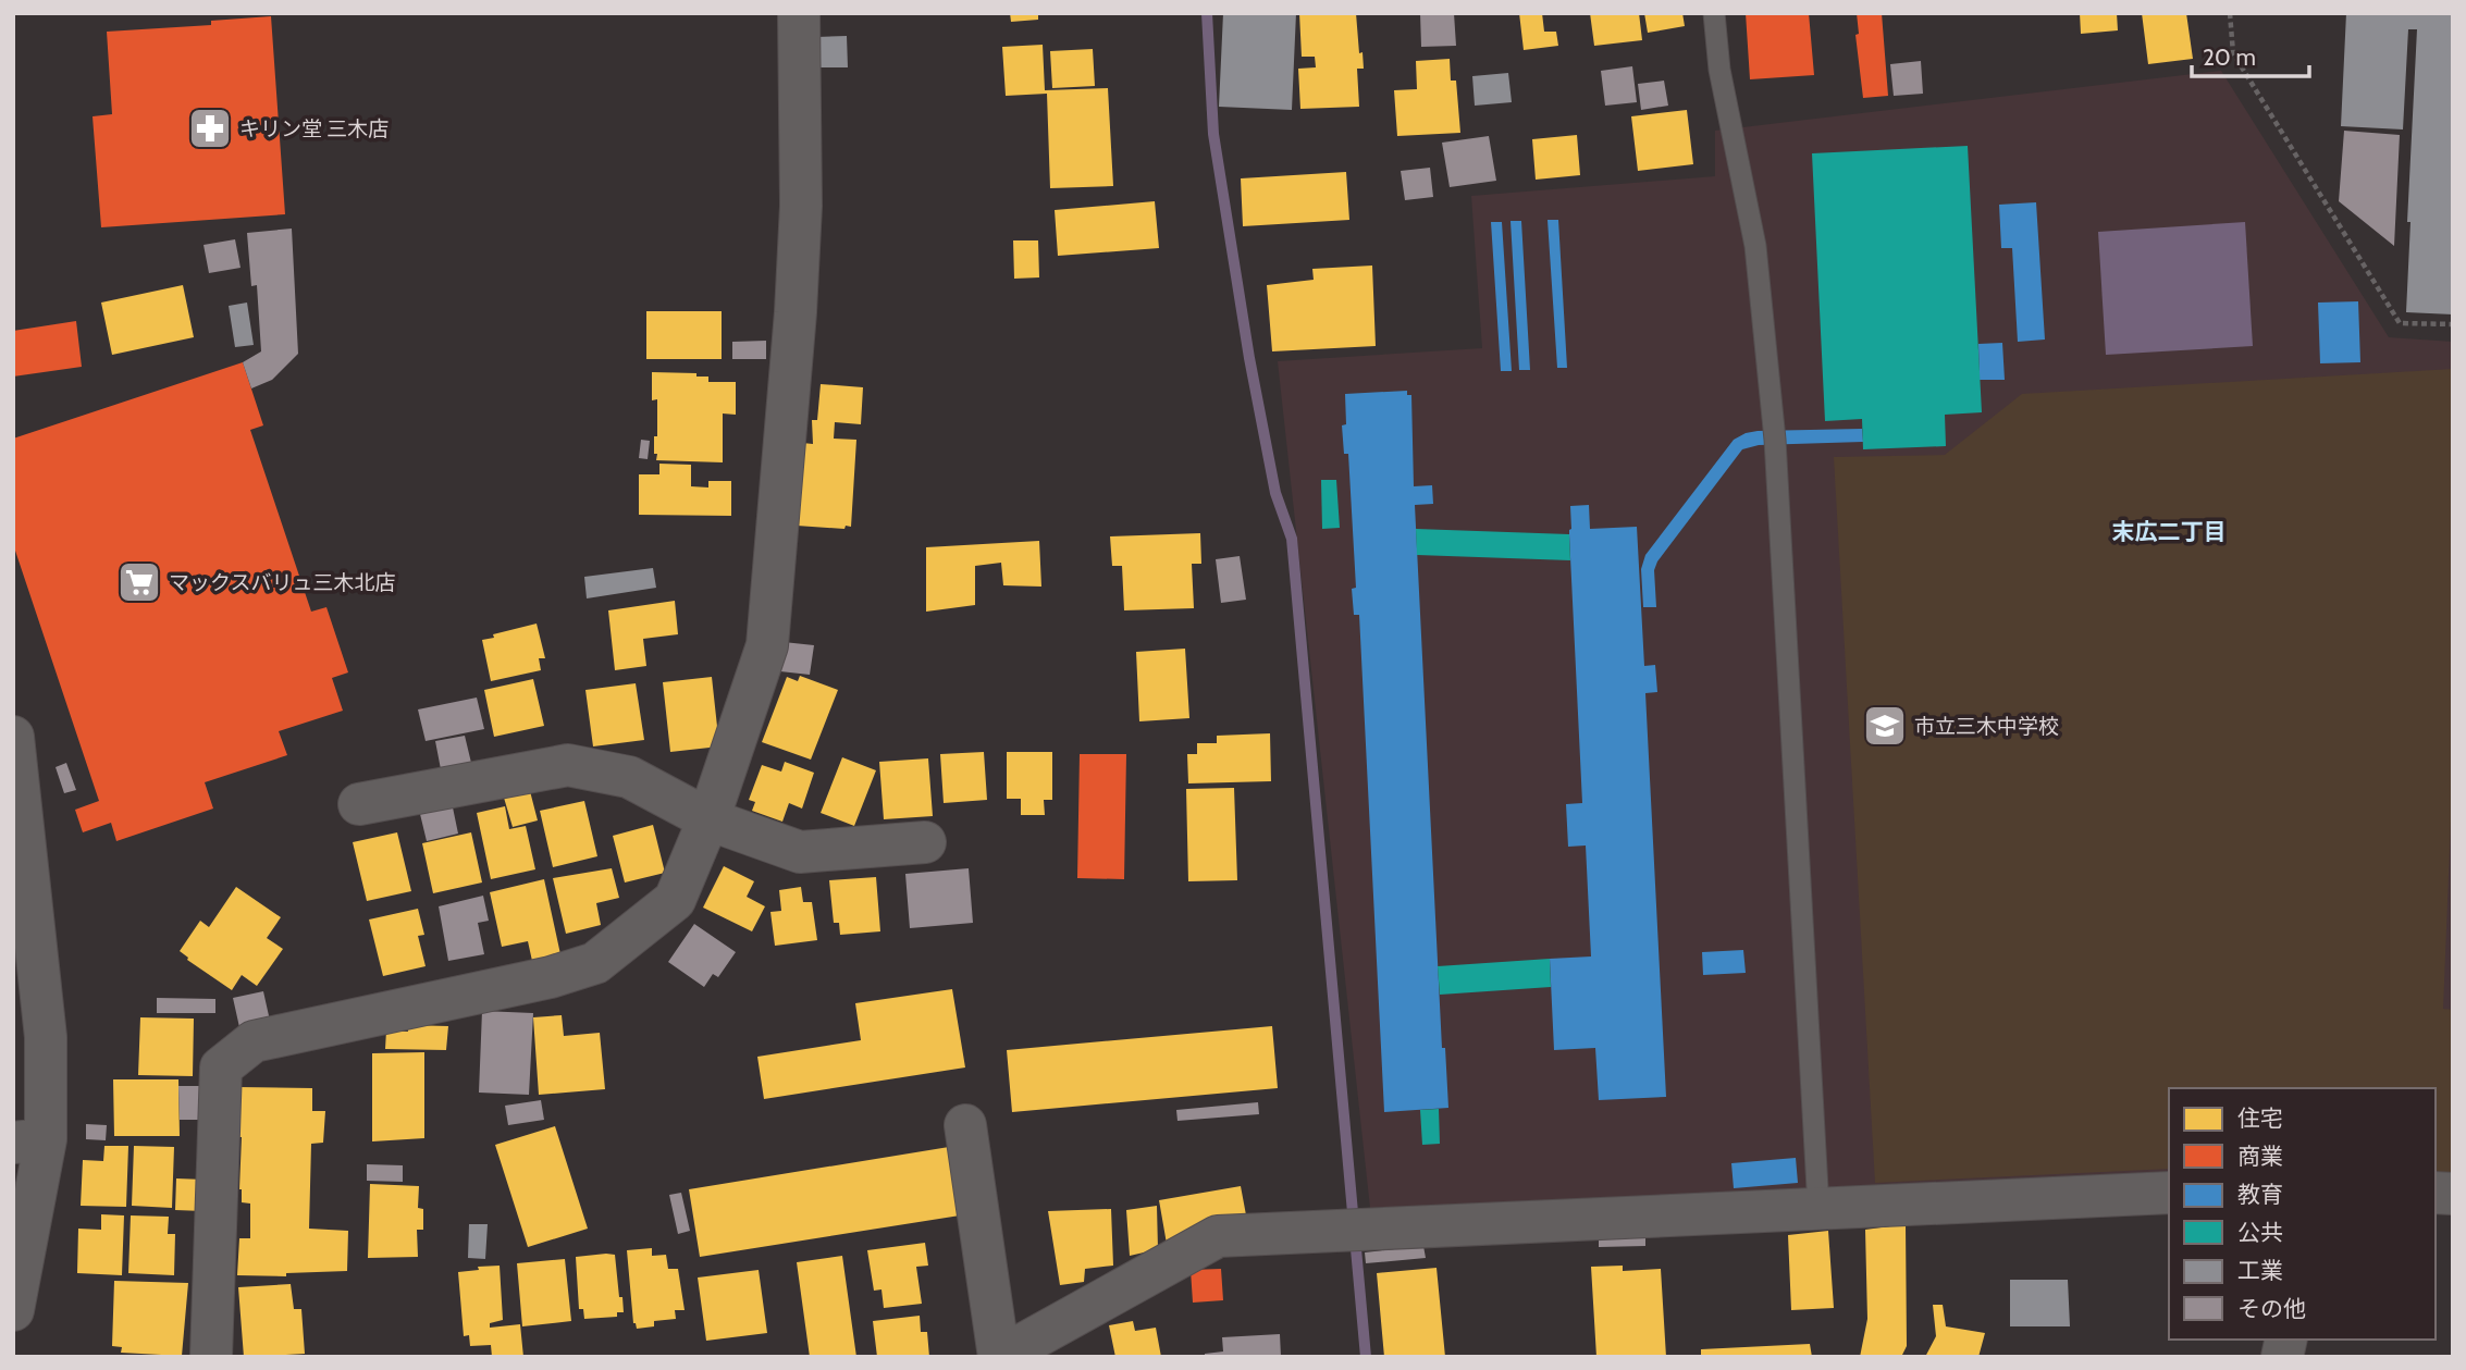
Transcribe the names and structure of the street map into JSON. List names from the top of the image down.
{
  "districts": ["末広二丁目"],
  "places": {
    "pharmacy": ["キリン堂 三木店"],
    "supermarket": ["マックスバリュ三木北店"],
    "school or university": ["市立三木中学校"]
  },
  "legend": [
    "住宅",
    "商業",
    "教育",
    "公共",
    "工業",
    "その他"
  ],
  "scale_bar": "20 m"
}
